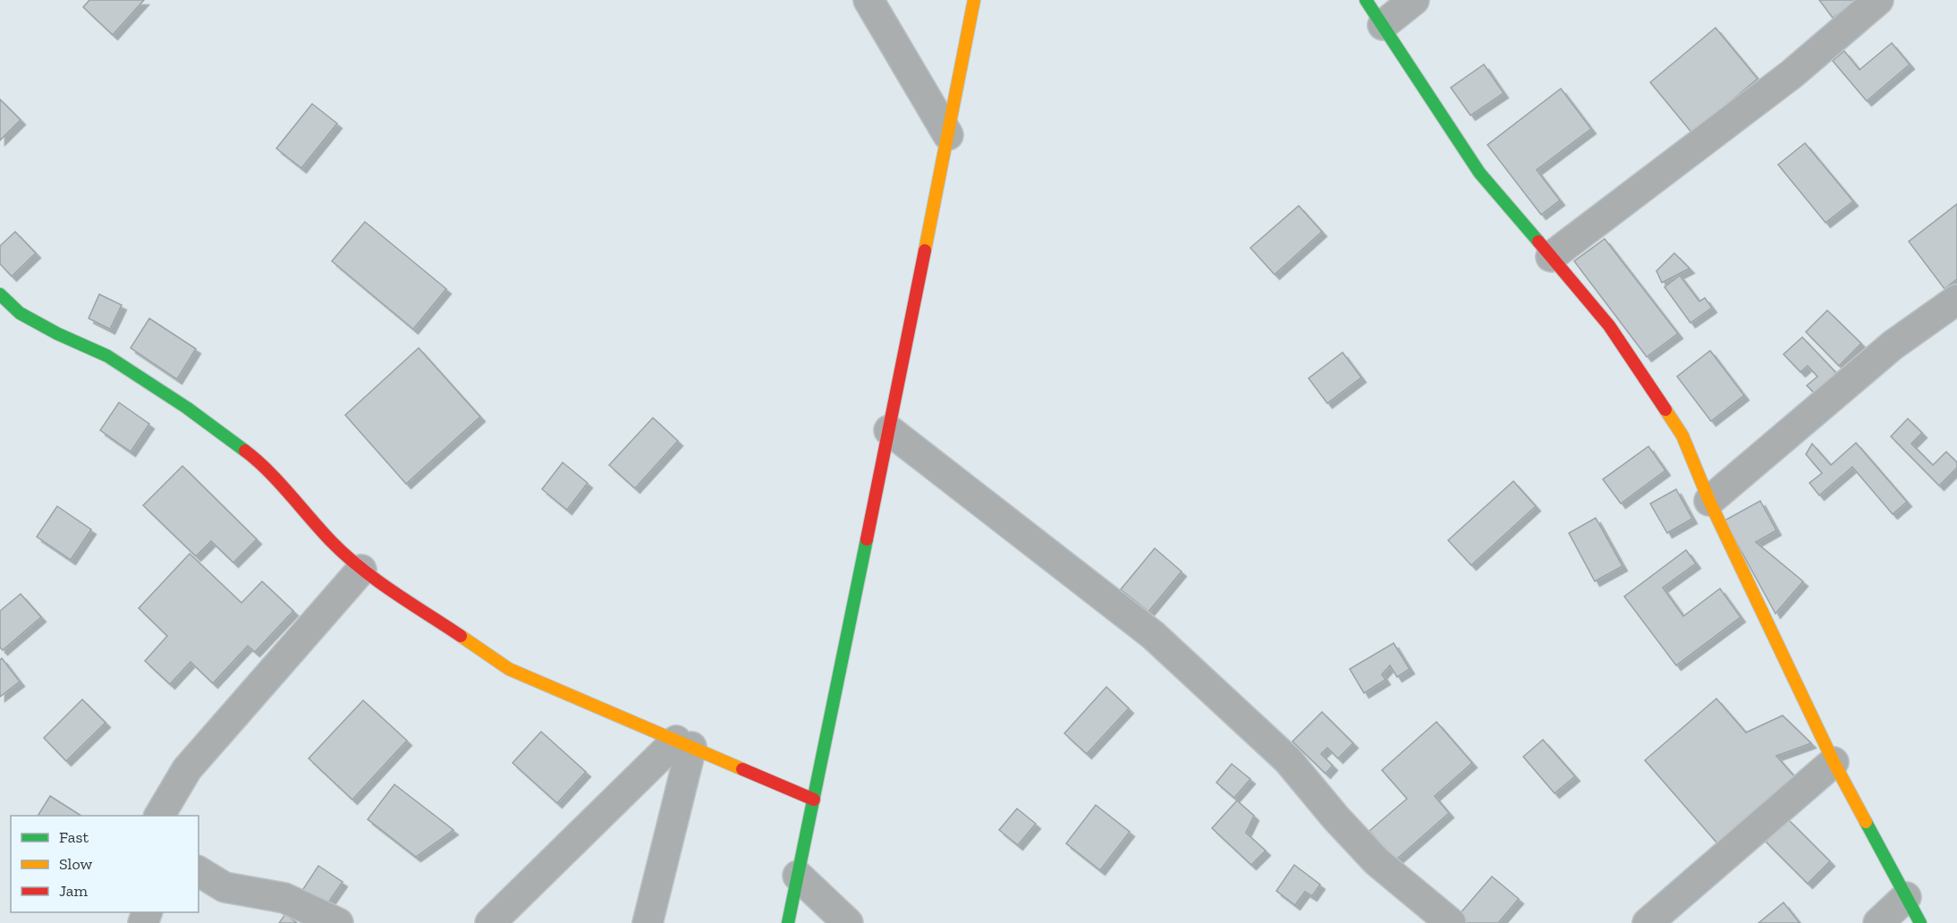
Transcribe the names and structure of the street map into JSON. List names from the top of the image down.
{
  "legend": ["Fast", "Slow", "Jam"]
}
